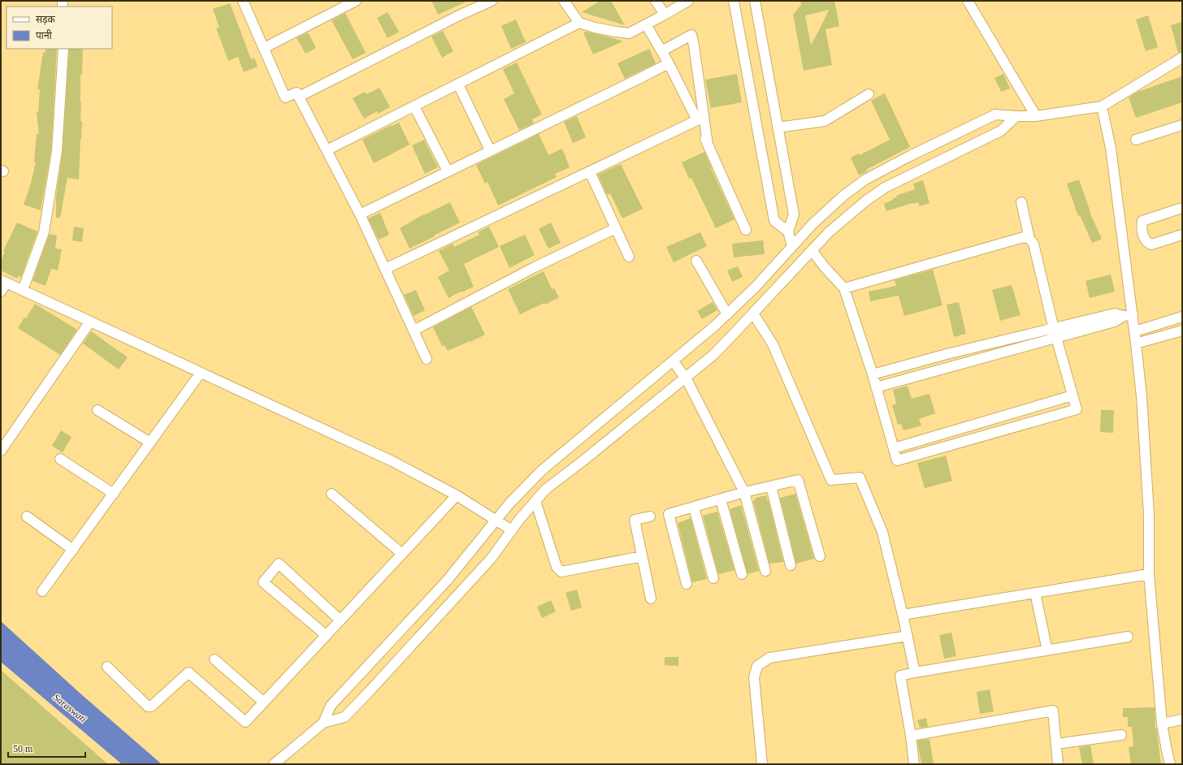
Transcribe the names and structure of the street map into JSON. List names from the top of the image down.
{
  "water": ["Saraswati"],
  "legend": ["सड़क", "पानी"],
  "scale_bar": "50 m"
}
